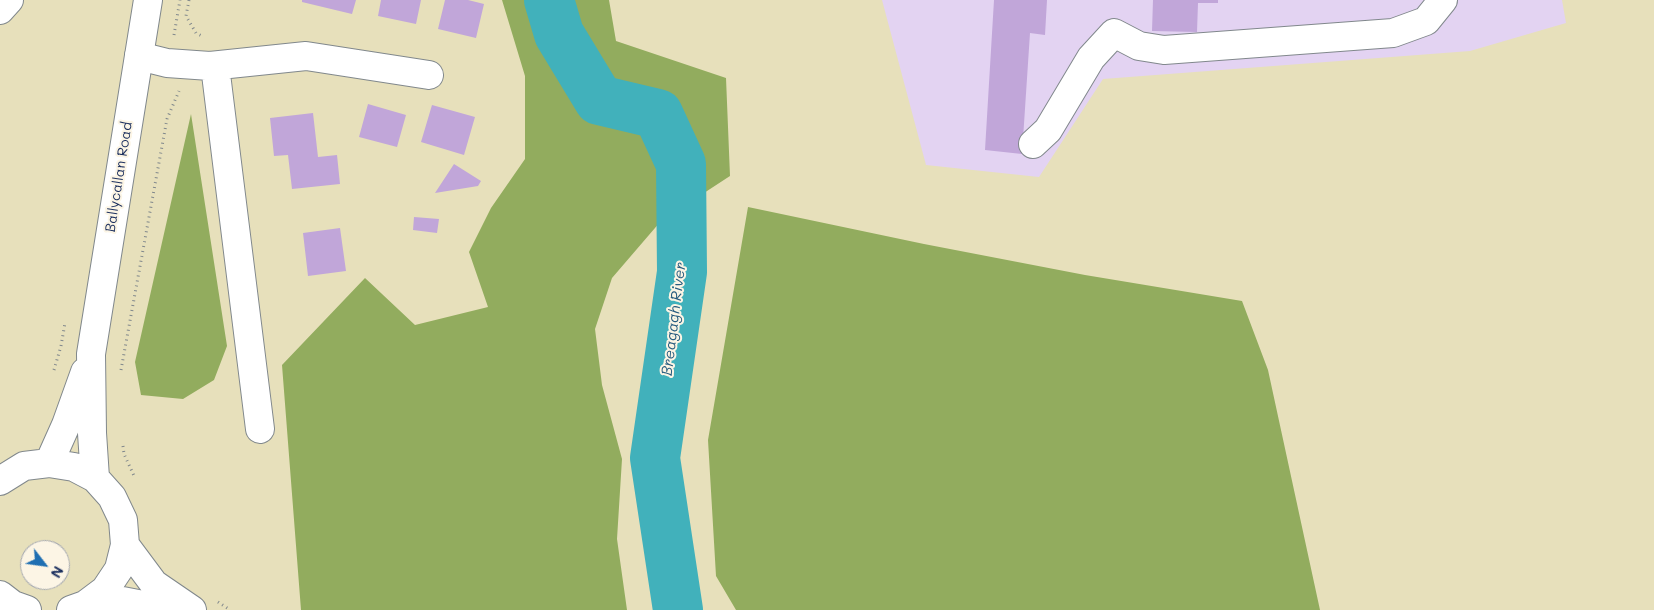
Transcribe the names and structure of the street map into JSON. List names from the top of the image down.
{
  "streets": {
    "main road": ["Ballycallan Road"]
  },
  "water": ["Breagagh River"],
  "north": "bottom right"
}
